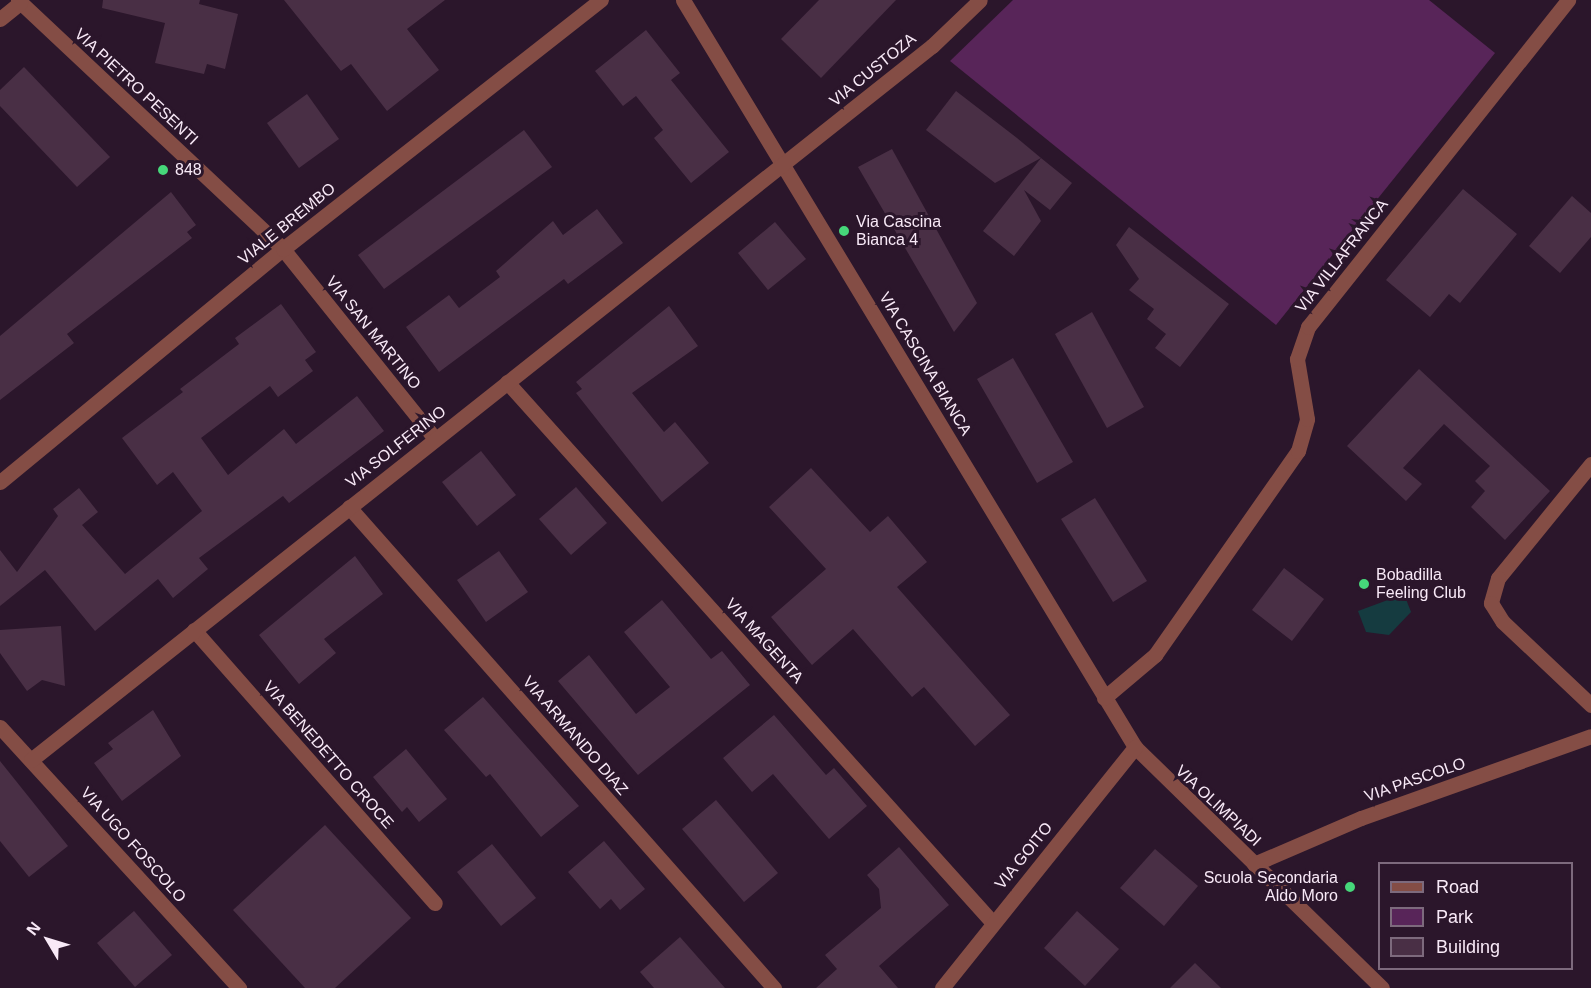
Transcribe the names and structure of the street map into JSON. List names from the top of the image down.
{
  "streets": {
    "street": [
      "VIA CUSTOZA",
      "VIA PIETRO PESENTI",
      "VIALE BREMBO",
      "VIA VILLAFRANCA",
      "VIA SAN MARTINO",
      "VIA CASCINA BIANCA",
      "VIA SOLFERINO",
      "VIA MAGENTA",
      "VIA ARMANDO DIAZ",
      "VIA BENEDETTO CROCE",
      "VIA PASCOLO",
      "VIA OLIMPIADI",
      "VIA UGO FOSCOLO",
      "VIA GOITO"
    ]
  },
  "crossings": [
    ["VIA CUSTOZA", "VIA CASCINA BIANCA"],
    ["VIA CUSTOZA", "VIA SOLFERINO"],
    ["VIA PIETRO PESENTI", "VIALE BREMBO"],
    ["VIA PIETRO PESENTI", "VIA SAN MARTINO"],
    ["VIALE BREMBO", "VIA SAN MARTINO"],
    ["VIA VILLAFRANCA", "VIA CASCINA BIANCA"],
    ["VIA SAN MARTINO", "VIA SOLFERINO"],
    ["VIA CASCINA BIANCA", "VIA SOLFERINO"],
    ["VIA CASCINA BIANCA", "VIA OLIMPIADI"],
    ["VIA CASCINA BIANCA", "VIA GOITO"],
    ["VIA SOLFERINO", "VIA MAGENTA"],
    ["VIA SOLFERINO", "VIA ARMANDO DIAZ"],
    ["VIA SOLFERINO", "VIA BENEDETTO CROCE"],
    ["VIA SOLFERINO", "VIA UGO FOSCOLO"],
    ["VIA MAGENTA", "VIA GOITO"],
    ["VIA PASCOLO", "VIA OLIMPIADI"],
    ["VIA OLIMPIADI", "VIA GOITO"]
  ],
  "places": [
    "848",
    "Via Cascina Bianca 4",
    "Bobadilla Feeling Club",
    "Scuola Secondaria Aldo Moro"
  ],
  "legend": ["Road", "Park", "Building"],
  "north": "top left"
}
